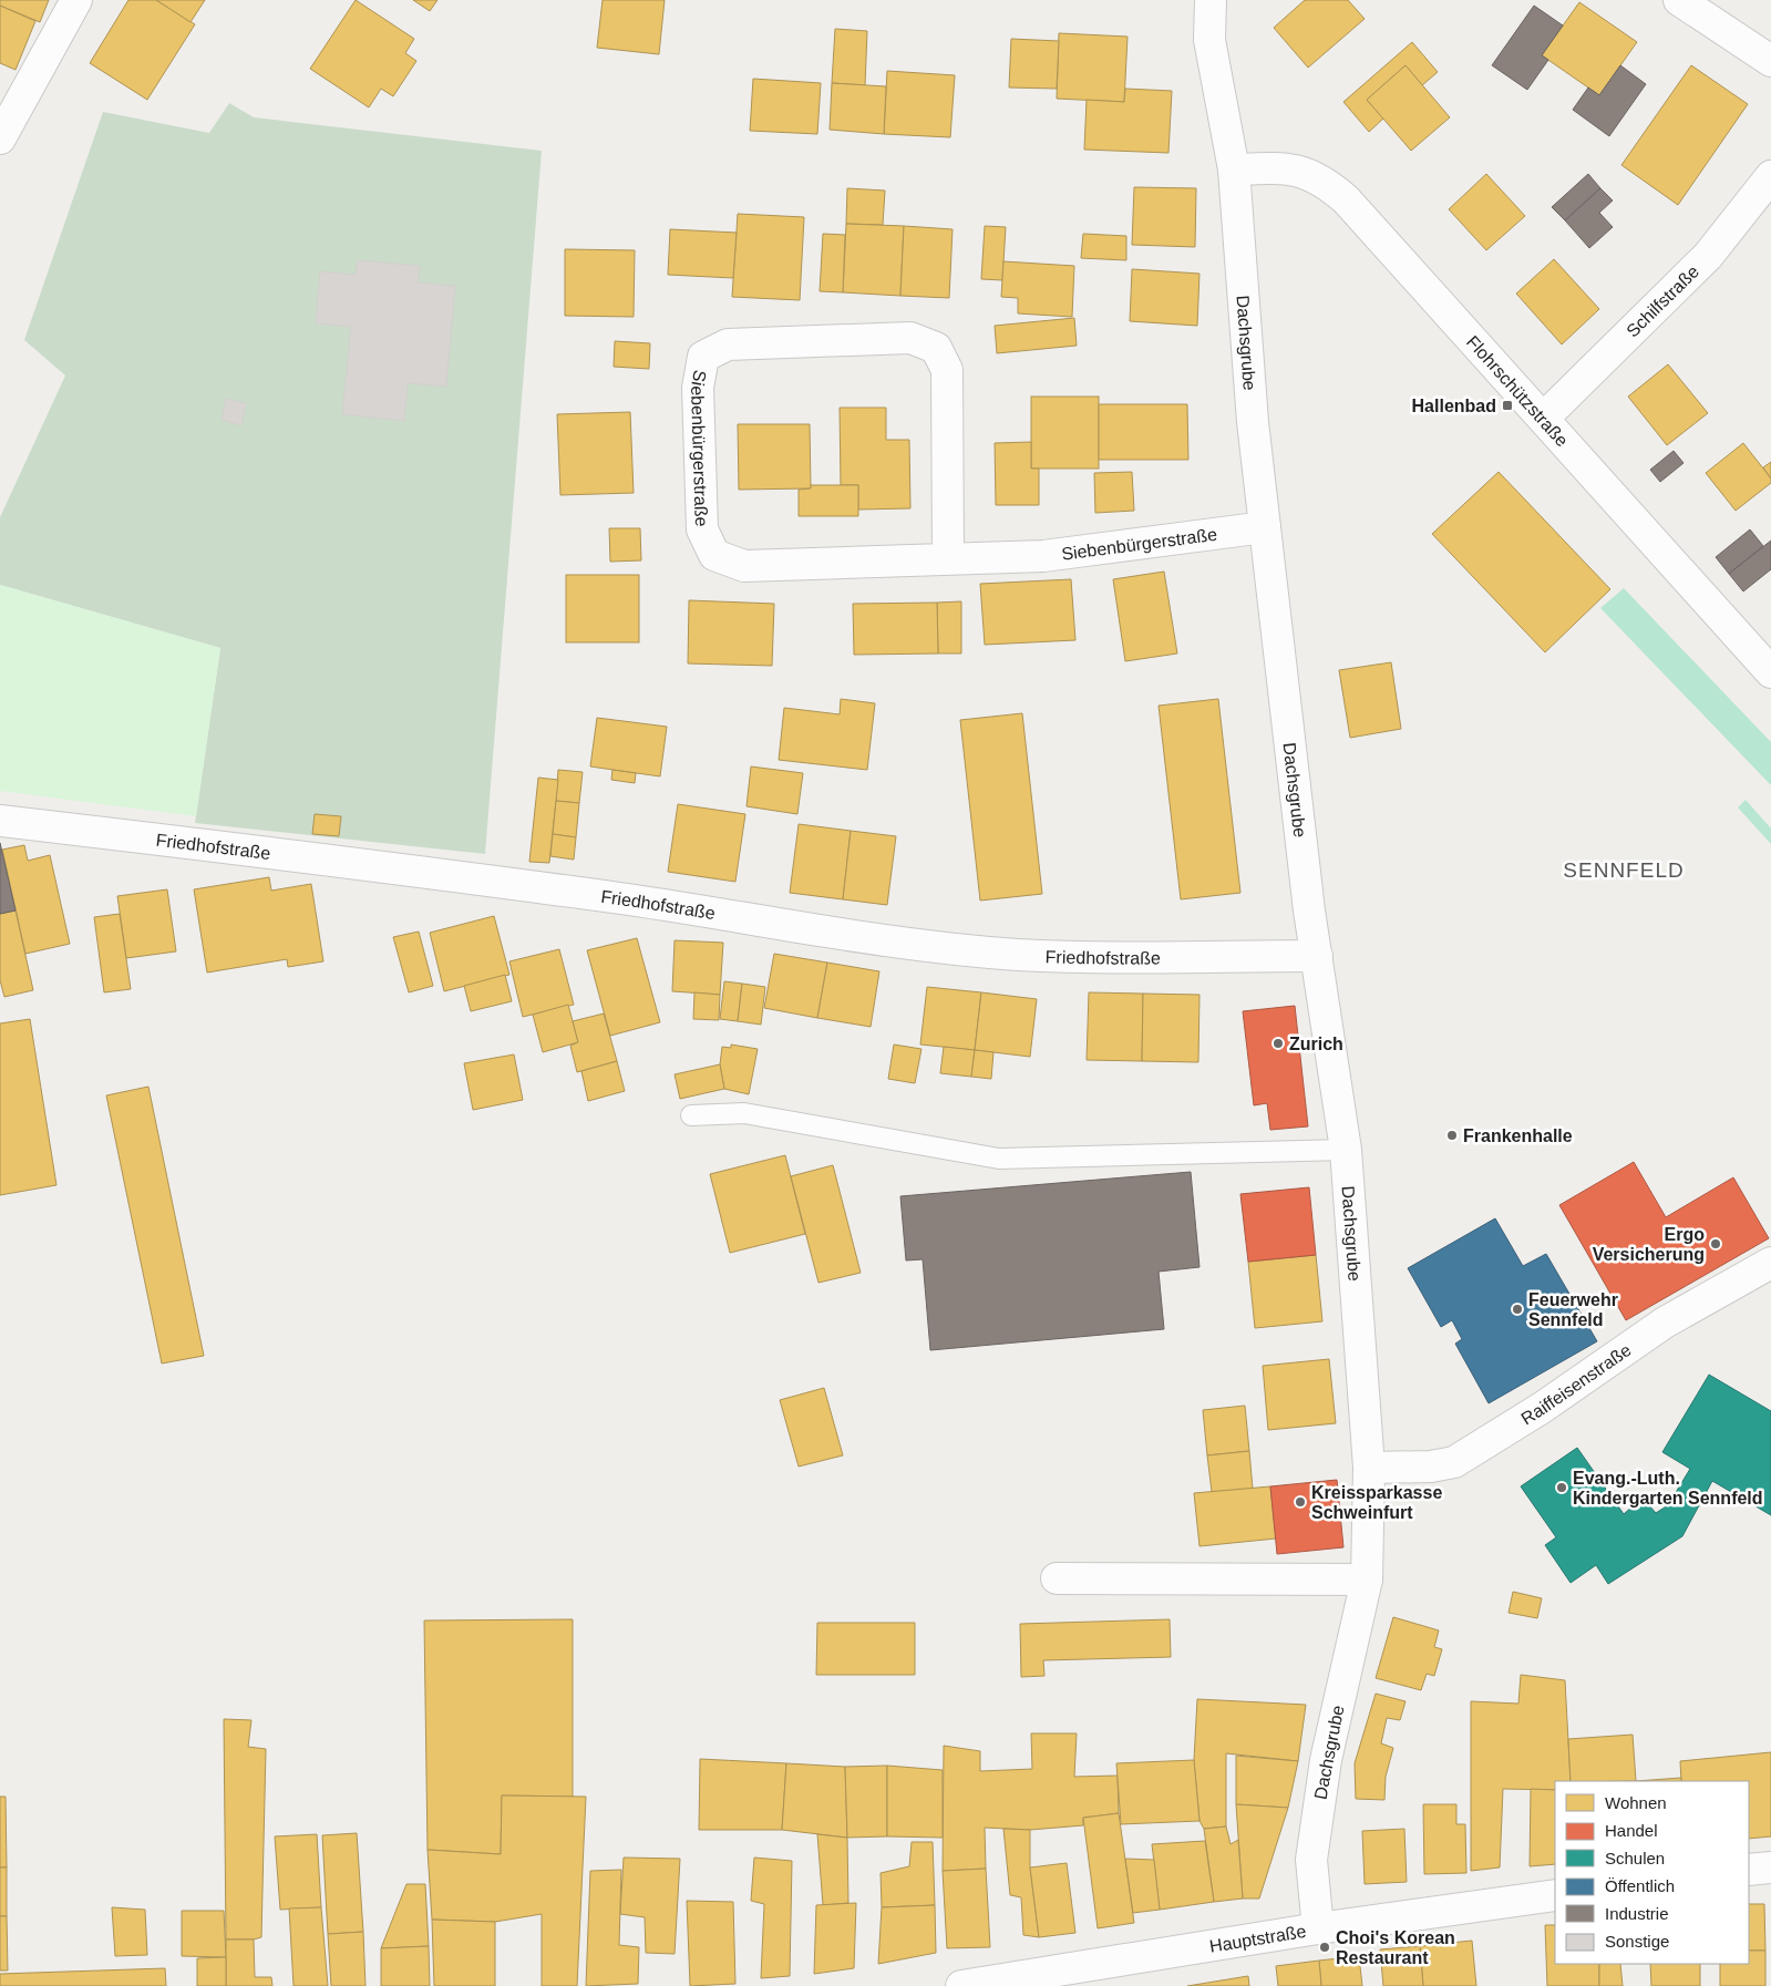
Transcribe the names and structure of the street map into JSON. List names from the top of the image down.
{
  "streets": {
    "street": [
      "Schilfstraße",
      "Dachsgrube",
      "Flohrschützstraße",
      "Siebenbürgerstraße",
      "Friedhofstraße",
      "Raiffeisenstraße",
      "Hauptstraße"
    ]
  },
  "crossings": [
    ["Schilfstraße", "Flohrschützstraße"],
    ["Dachsgrube", "Flohrschützstraße"],
    ["Dachsgrube", "Siebenbürgerstraße"],
    ["Dachsgrube", "Friedhofstraße"],
    ["Dachsgrube", "Raiffeisenstraße"],
    ["Dachsgrube", "Hauptstraße"]
  ],
  "districts": ["SENNFELD"],
  "places": {
    "transit": ["Hallenbad"],
    "other": [
      "Zurich",
      "Frankenhalle",
      "Ergo Versicherung",
      "Feuerwehr Sennfeld",
      "Evang.-Luth. Kindergarten Sennfeld",
      "Kreissparkasse Schweinfurt",
      "Choi's Korean Restaurant"
    ]
  },
  "legend": [
    "Wohnen",
    "Handel",
    "Schulen",
    "Öffentlich",
    "Industrie",
    "Sonstige"
  ]
}
